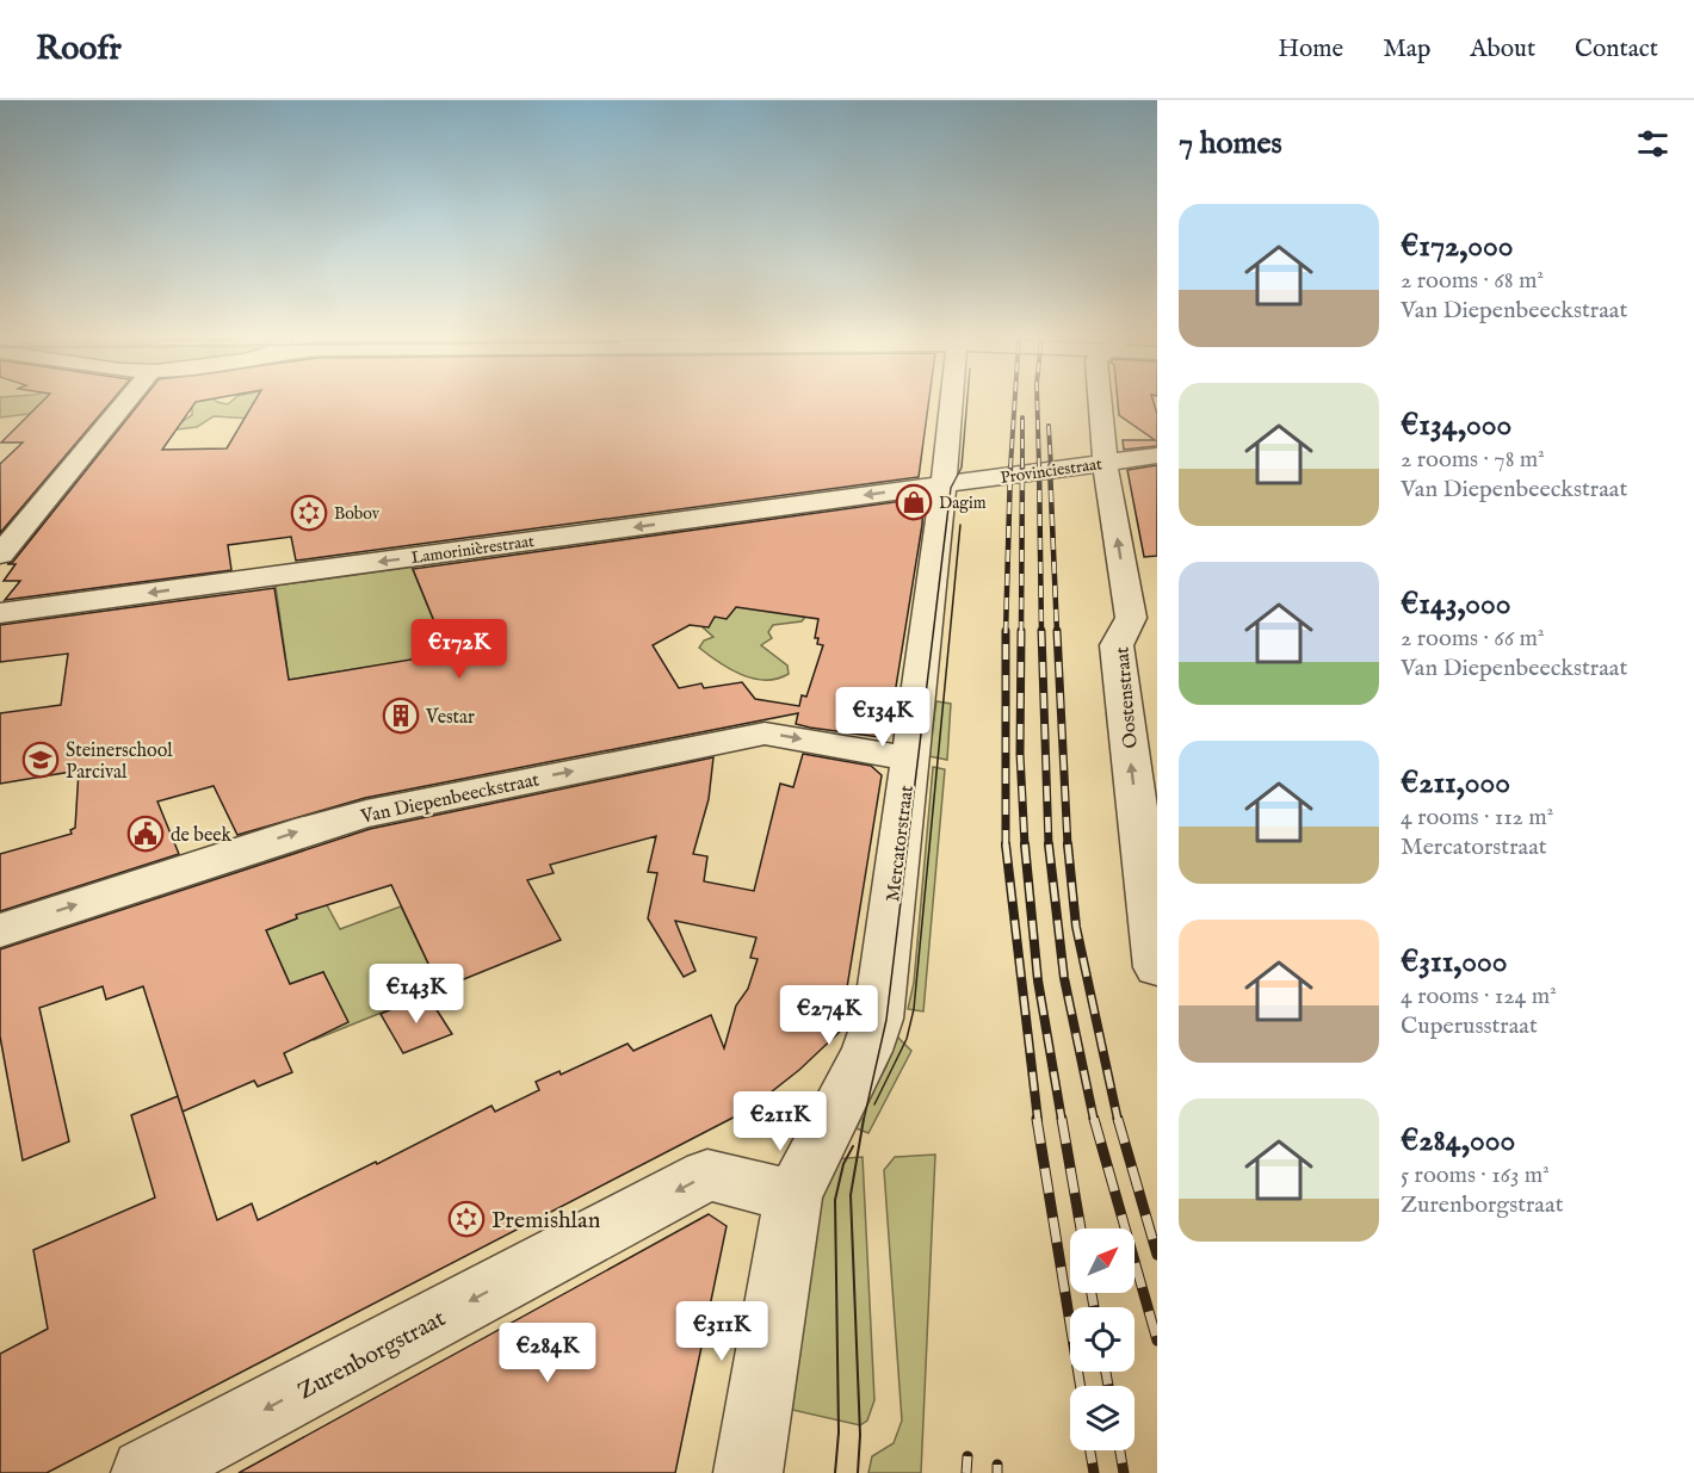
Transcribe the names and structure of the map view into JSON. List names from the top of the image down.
{
  "streets": {
    "street": [
      "Provinciestraat",
      "Lamorinièrestraat",
      "Oostenstraat",
      "Van Diepenbeeckstraat",
      "Mercatorstraat",
      "Zurenborgstraat"
    ]
  },
  "crossings": [
    ["Provinciestraat", "Lamorinièrestraat"],
    ["Provinciestraat", "Oostenstraat"],
    ["Provinciestraat", "Mercatorstraat"],
    ["Lamorinièrestraat", "Mercatorstraat"],
    ["Van Diepenbeeckstraat", "Mercatorstraat"],
    ["Mercatorstraat", "Zurenborgstraat"]
  ],
  "one_way": [
    "Lamorinièrestraat",
    "Oostenstraat",
    "Van Diepenbeeckstraat",
    "Zurenborgstraat"
  ],
  "places": {
    "shop": ["Dagim"],
    "synagogue": ["Bobov", "Premishlan"],
    "building": ["Vestar"],
    "school or university": ["Steinerschool Parcival"],
    "public building": ["de beek"]
  },
  "north": "top right",
  "page": {
    "header": "Roofr",
    "nav": [
      "Home",
      "Map",
      "About",
      "Contact"
    ],
    "heading": "7 homes",
    "list": [
      {
        "name": "€172,000",
        "note": "2 rooms · 68 m² · Van Diepenbeeckstraat"
      },
      {
        "name": "€134,000",
        "note": "2 rooms · 78 m² · Van Diepenbeeckstraat"
      },
      {
        "name": "€143,000",
        "note": "2 rooms · 66 m² · Van Diepenbeeckstraat"
      },
      {
        "name": "€211,000",
        "note": "4 rooms · 112 m² · Mercatorstraat"
      },
      {
        "name": "€311,000",
        "note": "4 rooms · 124 m² · Cuperusstraat"
      },
      {
        "name": "€284,000",
        "note": "5 rooms · 163 m² · Zurenborgstraat"
      }
    ],
    "price": [
      "€172K",
      "€134K",
      "€143K",
      "€274K",
      "€211K",
      "€311K",
      "€284K"
    ]
  }
}
